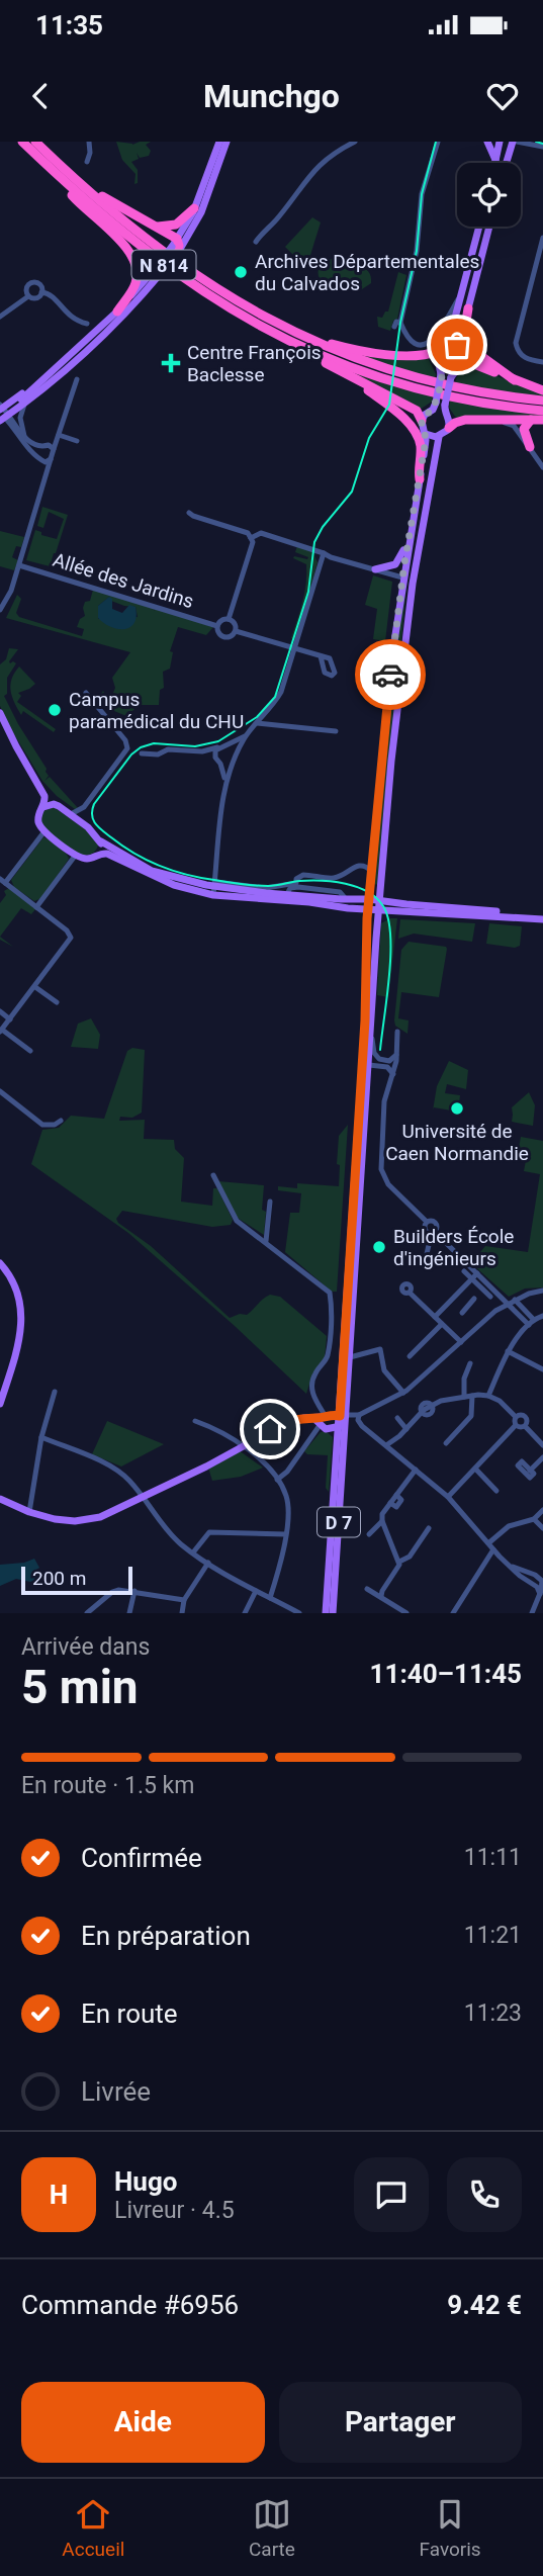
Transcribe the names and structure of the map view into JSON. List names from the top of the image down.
{
  "streets": {
    "highway": ["N 814"],
    "main road": ["D 7"],
    "street": ["Allée des Jardins"]
  },
  "places": {
    "other": [
      "Archives Départementales du Calvados",
      "Campus paramédical du CHU",
      "Université de Caen Normandie",
      "Builders École d'ingénieurs"
    ],
    "health": ["Centre François Baclesse"]
  },
  "scale_bar": "200 m",
  "page": {
    "status": "11:35",
    "header": "Munchgo",
    "scale": "200 m",
    "heading": ["5 min", "Arrivée dans", "11:40–11:45"],
    "panel": [
      "Hugo",
      "Livreur · 4.5",
      "Commande #6956",
      "9.42 €"
    ],
    "bar": "En route · 1.5 km",
    "list": [
      ["Confirmée", "11:11"],
      ["En préparation", "11:21"],
      ["En route", "11:23"],
      "Livrée"
    ],
    "round": "H",
    "buttons": ["Aide", "Partager"],
    "tabs": ["Accueil", "Carte", "Favoris"]
  }
}
